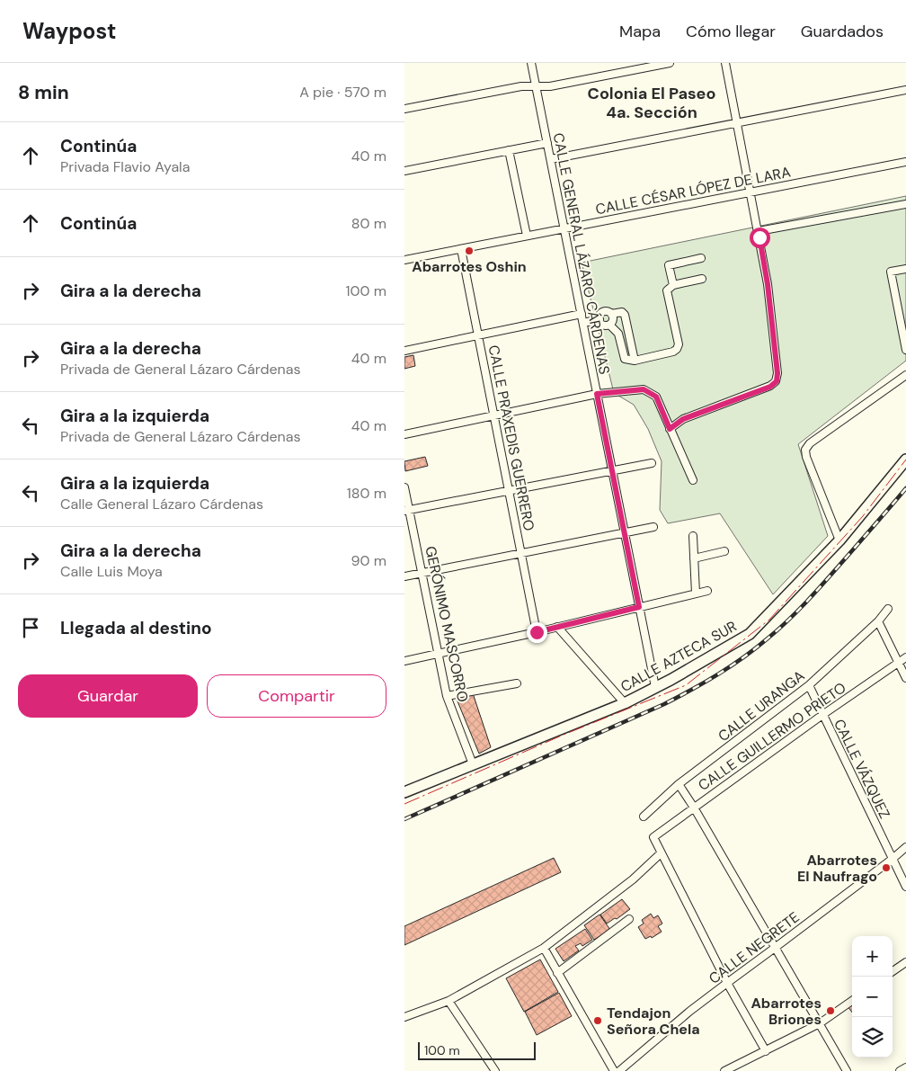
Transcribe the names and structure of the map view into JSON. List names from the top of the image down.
{
  "streets": {
    "street": [
      "CALLE CÉSAR LÓPEZ DE LARA",
      "CALLE GENERAL LÁZARO CÁRDENAS",
      "CALLE PRAXEDIS GUERRERO",
      "GERÓNIMO MASCORRO",
      "CALLE AZTECA SUR",
      "CALLE URANGA",
      "CALLE GUILLERMO PRIETO",
      "CALLE VÁZQUEZ",
      "CALLE NEGRETE"
    ]
  },
  "crossings": [
    ["CALLE CÉSAR LÓPEZ DE LARA", "CALLE GENERAL LÁZARO CÁRDENAS"],
    ["CALLE CÉSAR LÓPEZ DE LARA", "CALLE PRAXEDIS GUERRERO"],
    ["CALLE GENERAL LÁZARO CÁRDENAS", "CALLE AZTECA SUR"],
    ["GERÓNIMO MASCORRO", "CALLE AZTECA SUR"],
    ["CALLE URANGA", "CALLE VÁZQUEZ"],
    ["CALLE GUILLERMO PRIETO", "CALLE VÁZQUEZ"],
    ["CALLE VÁZQUEZ", "CALLE NEGRETE"]
  ],
  "districts": ["Colonia El Paseo 4a. Sección"],
  "places": [
    "Abarrotes Oshin",
    "Abarrotes El Naufrago",
    "Abarrotes Briones",
    "Tendajon Señora Chela"
  ],
  "scale_bar": "100 m",
  "page": {
    "header": "Waypost",
    "nav": ["Mapa", "Cómo llegar", "Guardados"],
    "heading": ["8 min", "A pie · 570 m"],
    "list": [
      ["Continúa", "Privada Flavio Ayala", "40 m"],
      ["Continúa", "80 m"],
      ["Gira a la derecha", "100 m"],
      ["Gira a la derecha", "Privada de General Lázaro Cárdenas", "40 m"],
      ["Gira a la izquierda", "Privada de General Lázaro Cárdenas", "40 m"],
      ["Gira a la izquierda", "Calle General Lázaro Cárdenas", "180 m"],
      ["Gira a la derecha", "Calle Luis Moya", "90 m"],
      "Llegada al destino"
    ],
    "buttons": ["Guardar", "Compartir"],
    "map_buttons": ["+", "−"],
    "scale": "100 m"
  }
}
